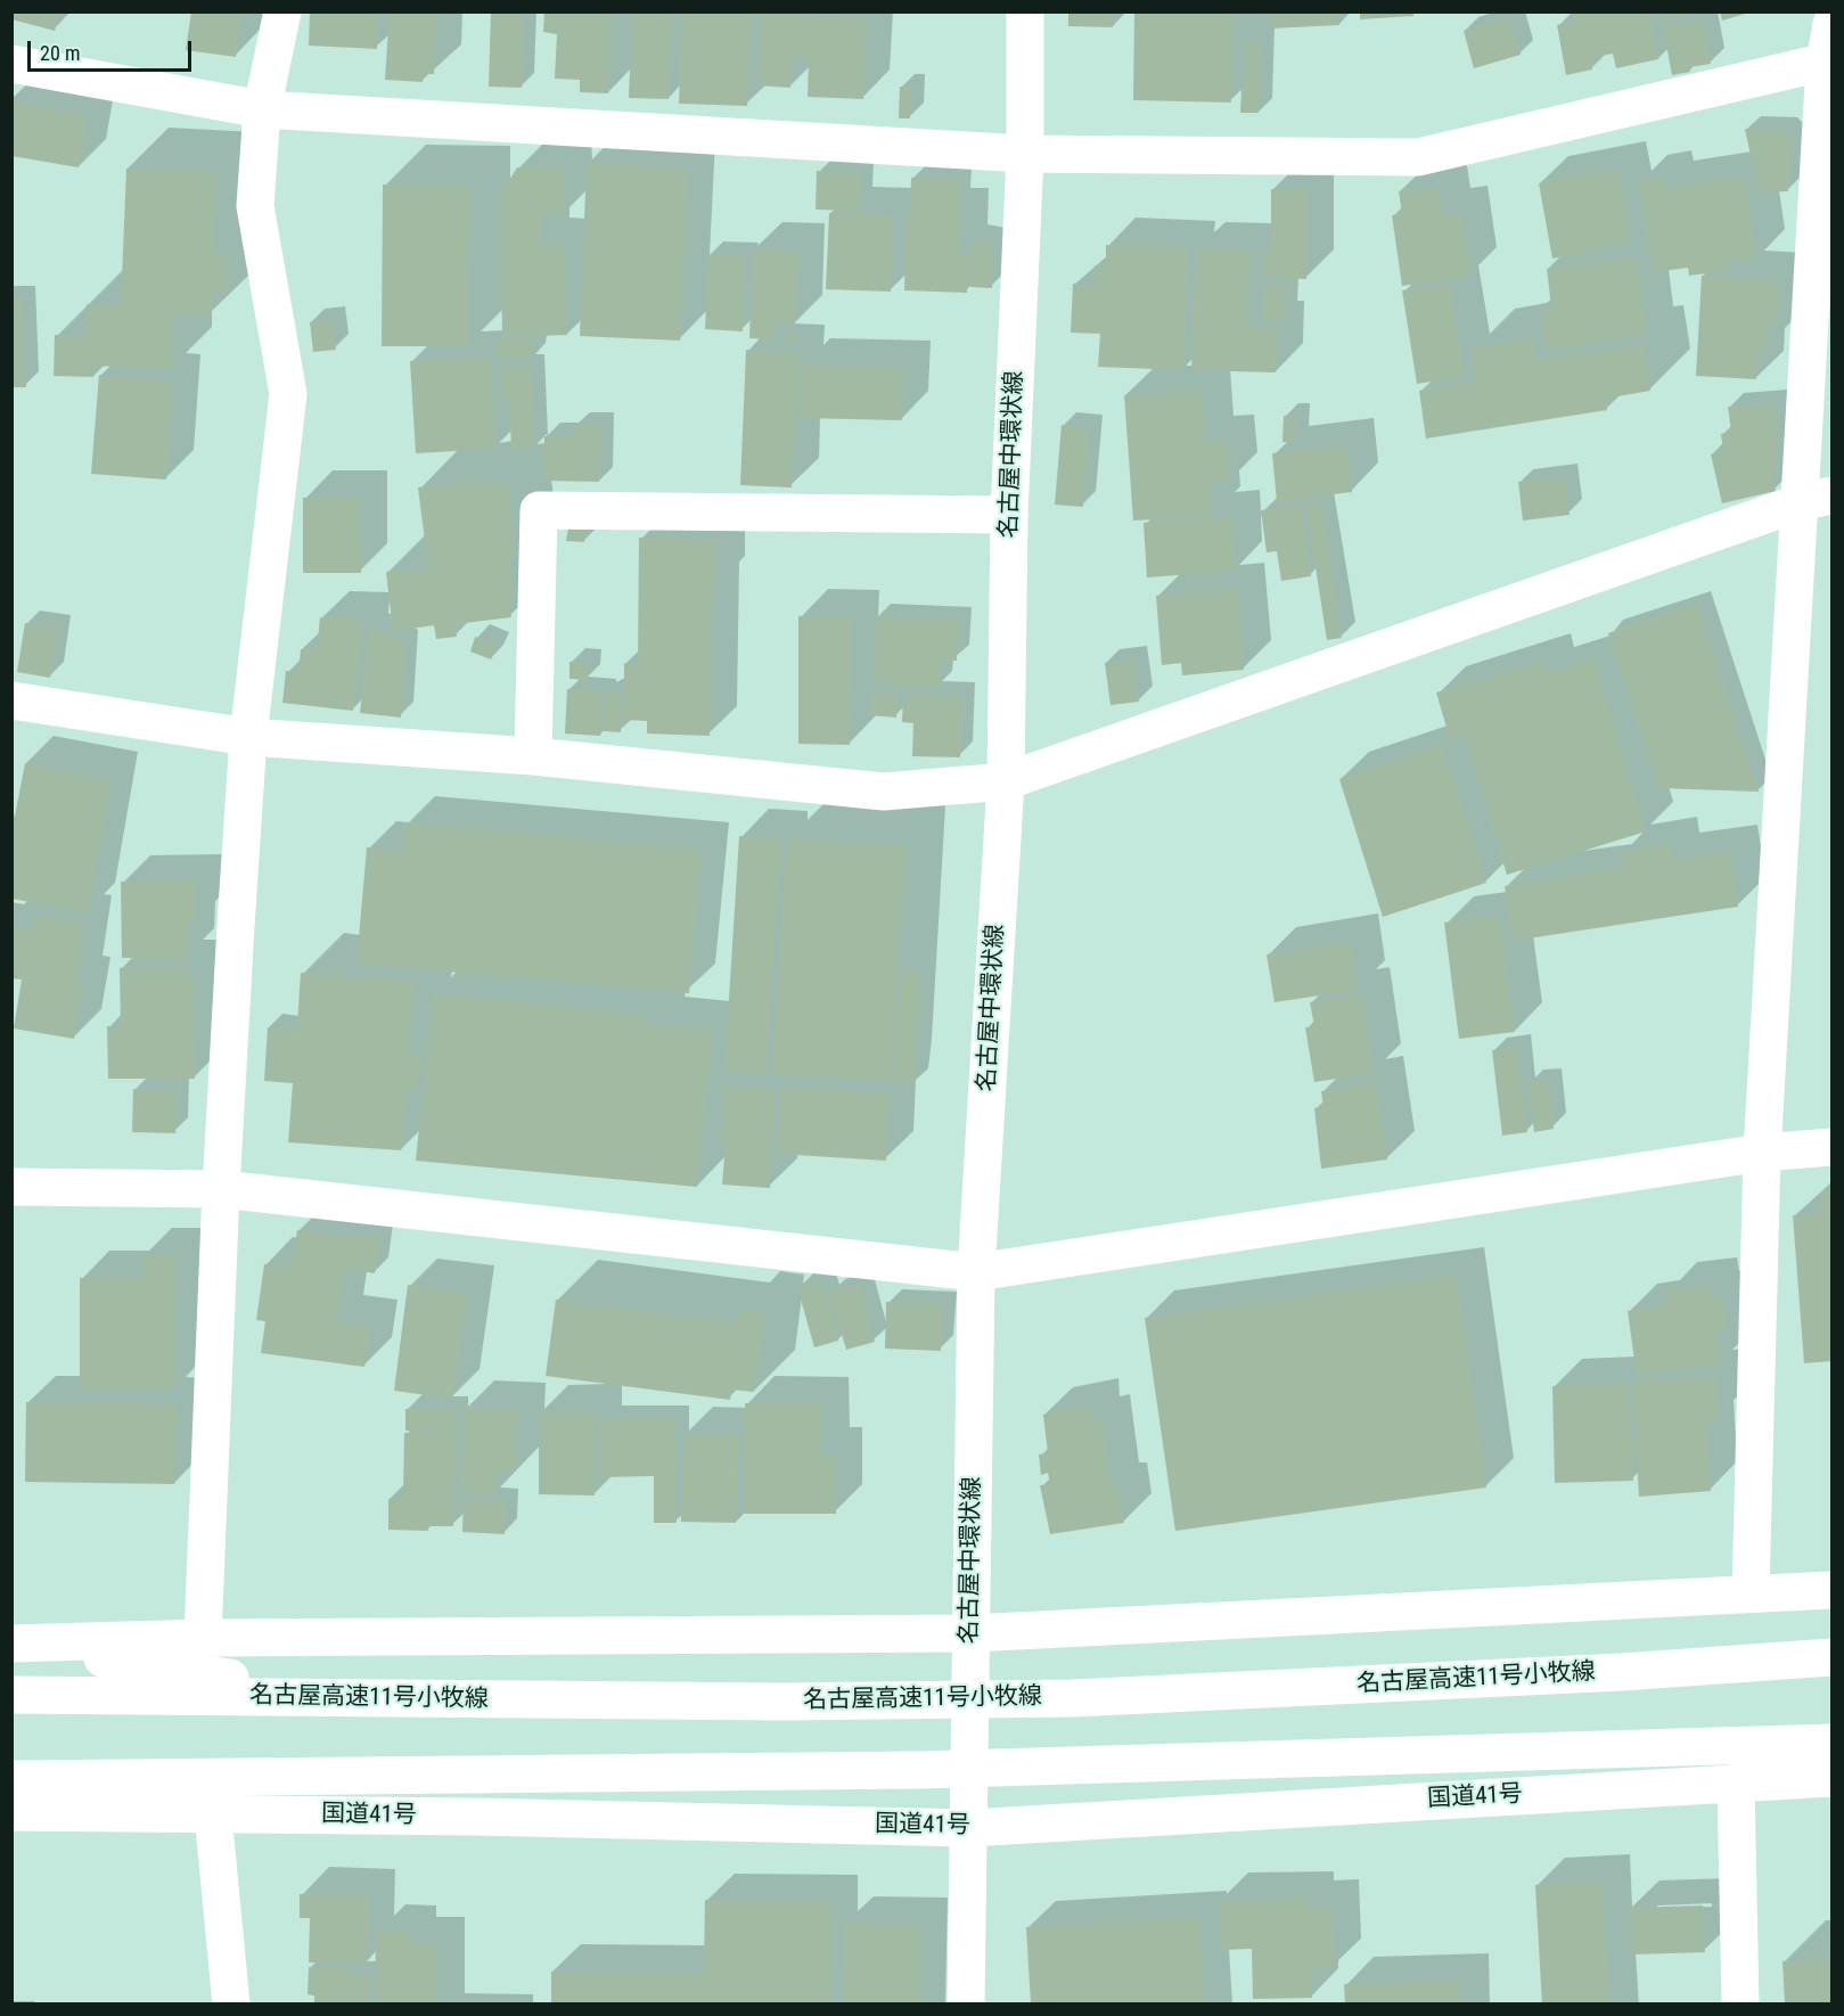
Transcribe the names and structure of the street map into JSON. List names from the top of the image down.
{
  "streets": {
    "main road": ["名古屋中環状線", "名古屋高速11号小牧線", "国道41号"]
  },
  "crossings": [
    ["名古屋中環状線", "国道41号"]
  ],
  "scale_bar": "20 m"
}
